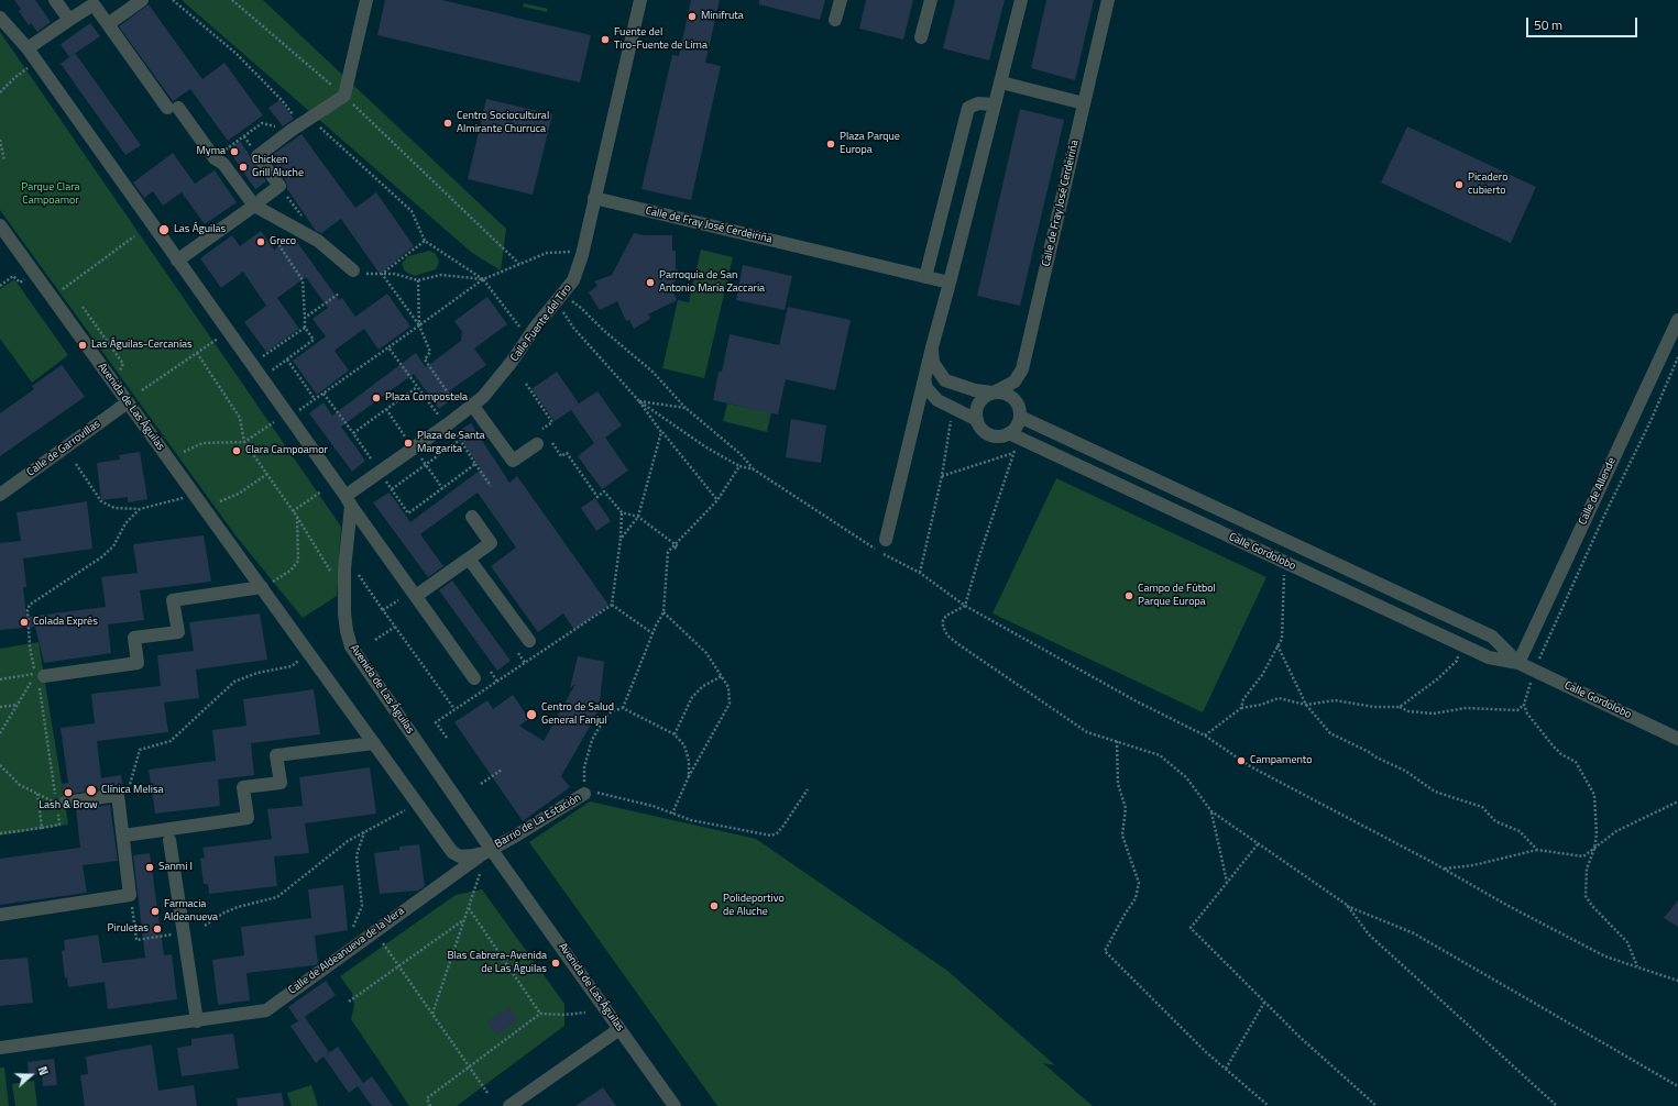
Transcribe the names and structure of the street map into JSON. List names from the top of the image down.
{
  "streets": {
    "street": [
      "Calle de Fray José Cerdeiriña",
      "Calle Fuente del Tiro",
      "Avenida de Las Águilas",
      "Calle de Garrovillas",
      "Calle de Allende",
      "Calle Gordolobo",
      "Barrio de La Estación",
      "Calle de Aldeanueva de la Vera"
    ]
  },
  "crossings": [
    ["Calle de Fray José Cerdeiriña", "Calle Fuente del Tiro"],
    ["Calle de Fray José Cerdeiriña", "Calle Gordolobo"],
    ["Calle Fuente del Tiro", "Avenida de Las Águilas"],
    ["Avenida de Las Águilas", "Calle de Garrovillas"],
    ["Avenida de Las Águilas", "Barrio de La Estación"],
    ["Avenida de Las Águilas", "Calle de Aldeanueva de la Vera"],
    ["Calle de Allende", "Calle Gordolobo"],
    ["Barrio de La Estación", "Calle de Aldeanueva de la Vera"]
  ],
  "parks": ["Parque Clara Campoamor"],
  "places": [
    "Minifruta",
    "Fuente del Tiro-Fuente de Lima",
    "Centro Sociocultural Almirante Churruca",
    "Plaza Parque Europa",
    "Myma",
    "Chicken Grill Aluche",
    "Picadero cubierto",
    "Las Águilas",
    "Greco",
    "Parroquia de San Antonio María Zaccaria",
    "Las Águilas-Cercanías",
    "Plaza Compostela",
    "Plaza de Santa Margarita",
    "Clara Campoamor",
    "Campo de Fútbol Parque Europa",
    "Colada Exprés",
    "Centro de Salud General Fanjul",
    "Campamento",
    "Clínica Melisa",
    "Lash & Brow",
    "Sanmi I",
    "Polideportivo de Aluche",
    "Farmacia Aldeanueva",
    "Piruletas",
    "Blas Cabrera-Avenida de Las Águilas"
  ],
  "scale_bar": "50 m",
  "north": "right"
}
